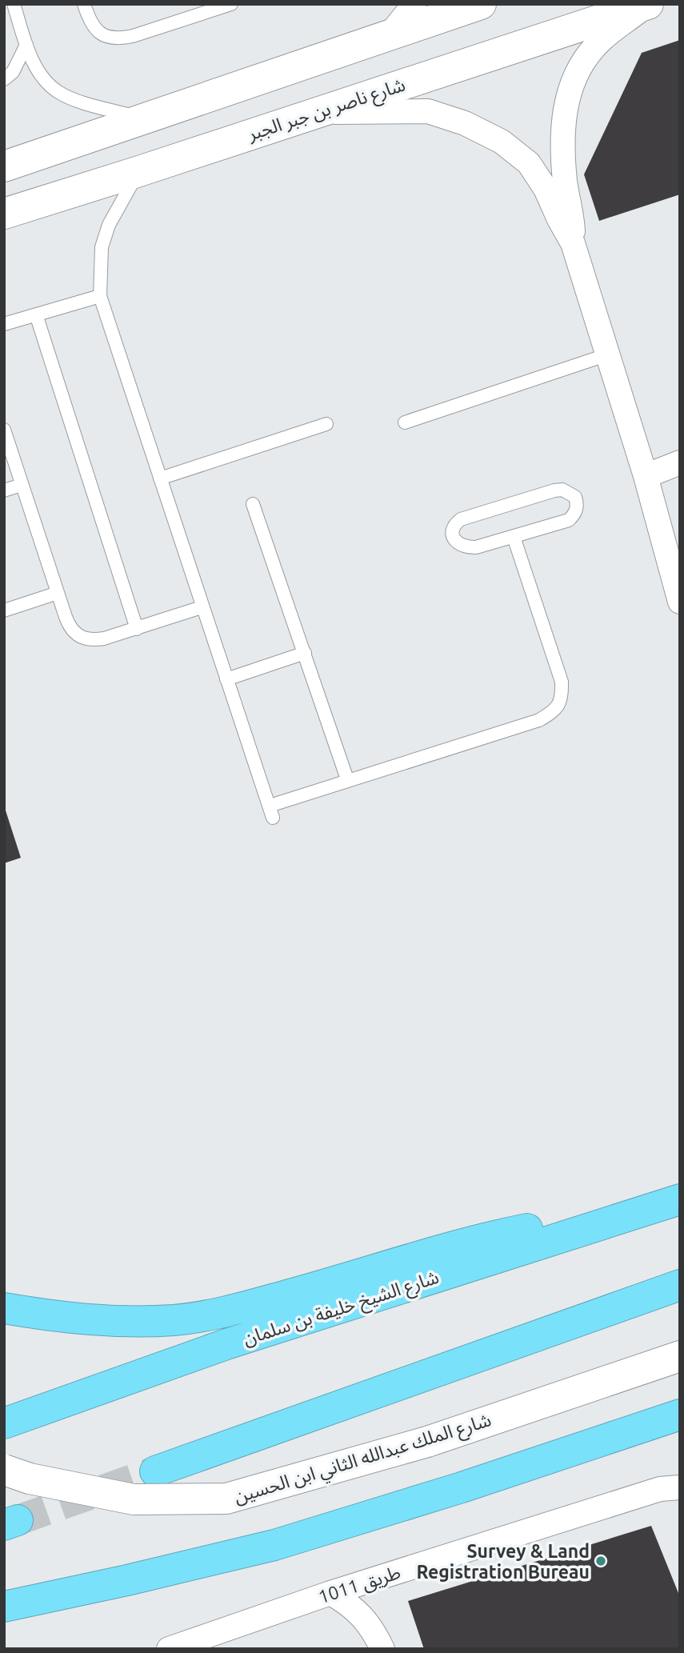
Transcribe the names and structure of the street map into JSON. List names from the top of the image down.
{
  "streets": {
    "highway": ["شارع الشيخ خليفة بن سلمان"],
    "main road": ["شارع ناصر بن جبر الجبر", "شارع الملك عبدالله الثاني ابن الحسين"],
    "street": ["طريق 1011"]
  },
  "places": ["Survey & Land Registration Bureau"]
}
